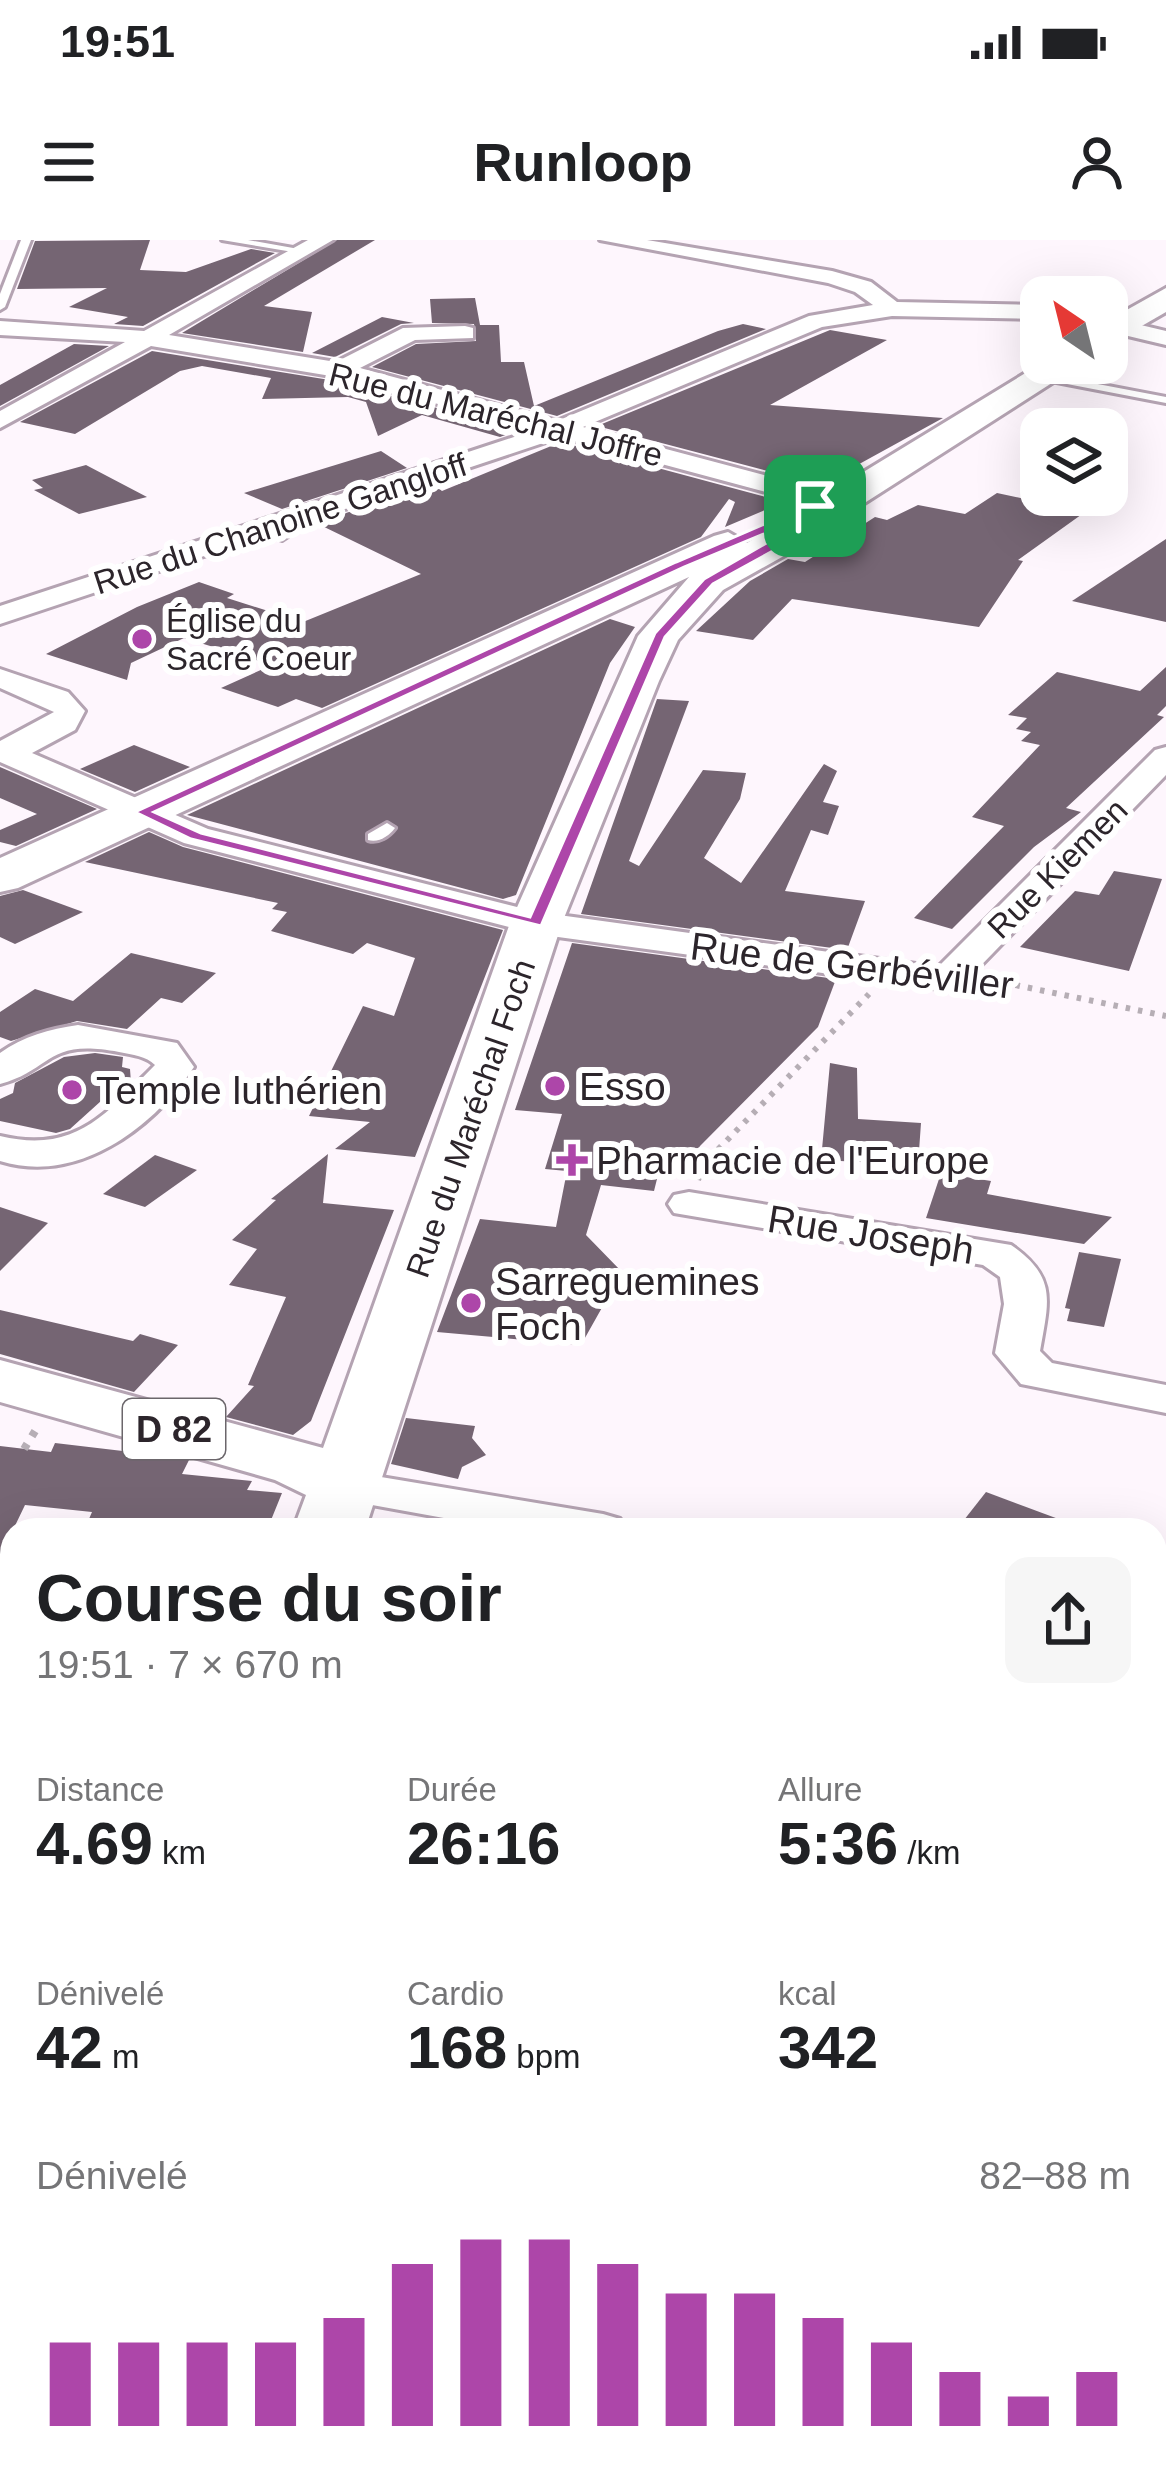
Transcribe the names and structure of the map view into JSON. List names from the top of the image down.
{
  "streets": {
    "main road": ["Rue du Maréchal Foch", "D 82"],
    "street": [
      "Rue du Maréchal Joffre",
      "Rue du Chanoine Gangloff",
      "Rue Kiemen",
      "Rue de Gerbéviller",
      "Rue Joseph"
    ]
  },
  "crossings": [
    ["Rue du Maréchal Joffre", "Rue du Chanoine Gangloff"],
    ["Rue du Maréchal Joffre", "Rue du Maréchal Foch"],
    ["Rue Kiemen", "Rue de Gerbéviller"],
    ["Rue de Gerbéviller", "Rue du Maréchal Foch"],
    ["Rue du Maréchal Foch", "D 82"]
  ],
  "places": {
    "other": [
      "Église du Sacré Coeur",
      "Esso",
      "Temple luthérien",
      "Sarreguemines Foch"
    ],
    "health": ["Pharmacie de l'Europe"]
  },
  "north": "top left",
  "page": {
    "status": "19:51",
    "header": "Runloop",
    "heading": ["Course du soir", "19:51 · 7 × 670 m"],
    "stats": [
      ["Distance", "4.69 km"],
      ["Durée", "26:16"],
      ["Allure", "5:36 /km"],
      ["Dénivelé", "42 m"],
      ["Cardio", "168 bpm"],
      ["kcal", "342"]
    ],
    "chart": ["Dénivelé", "82–88 m"]
  }
}
